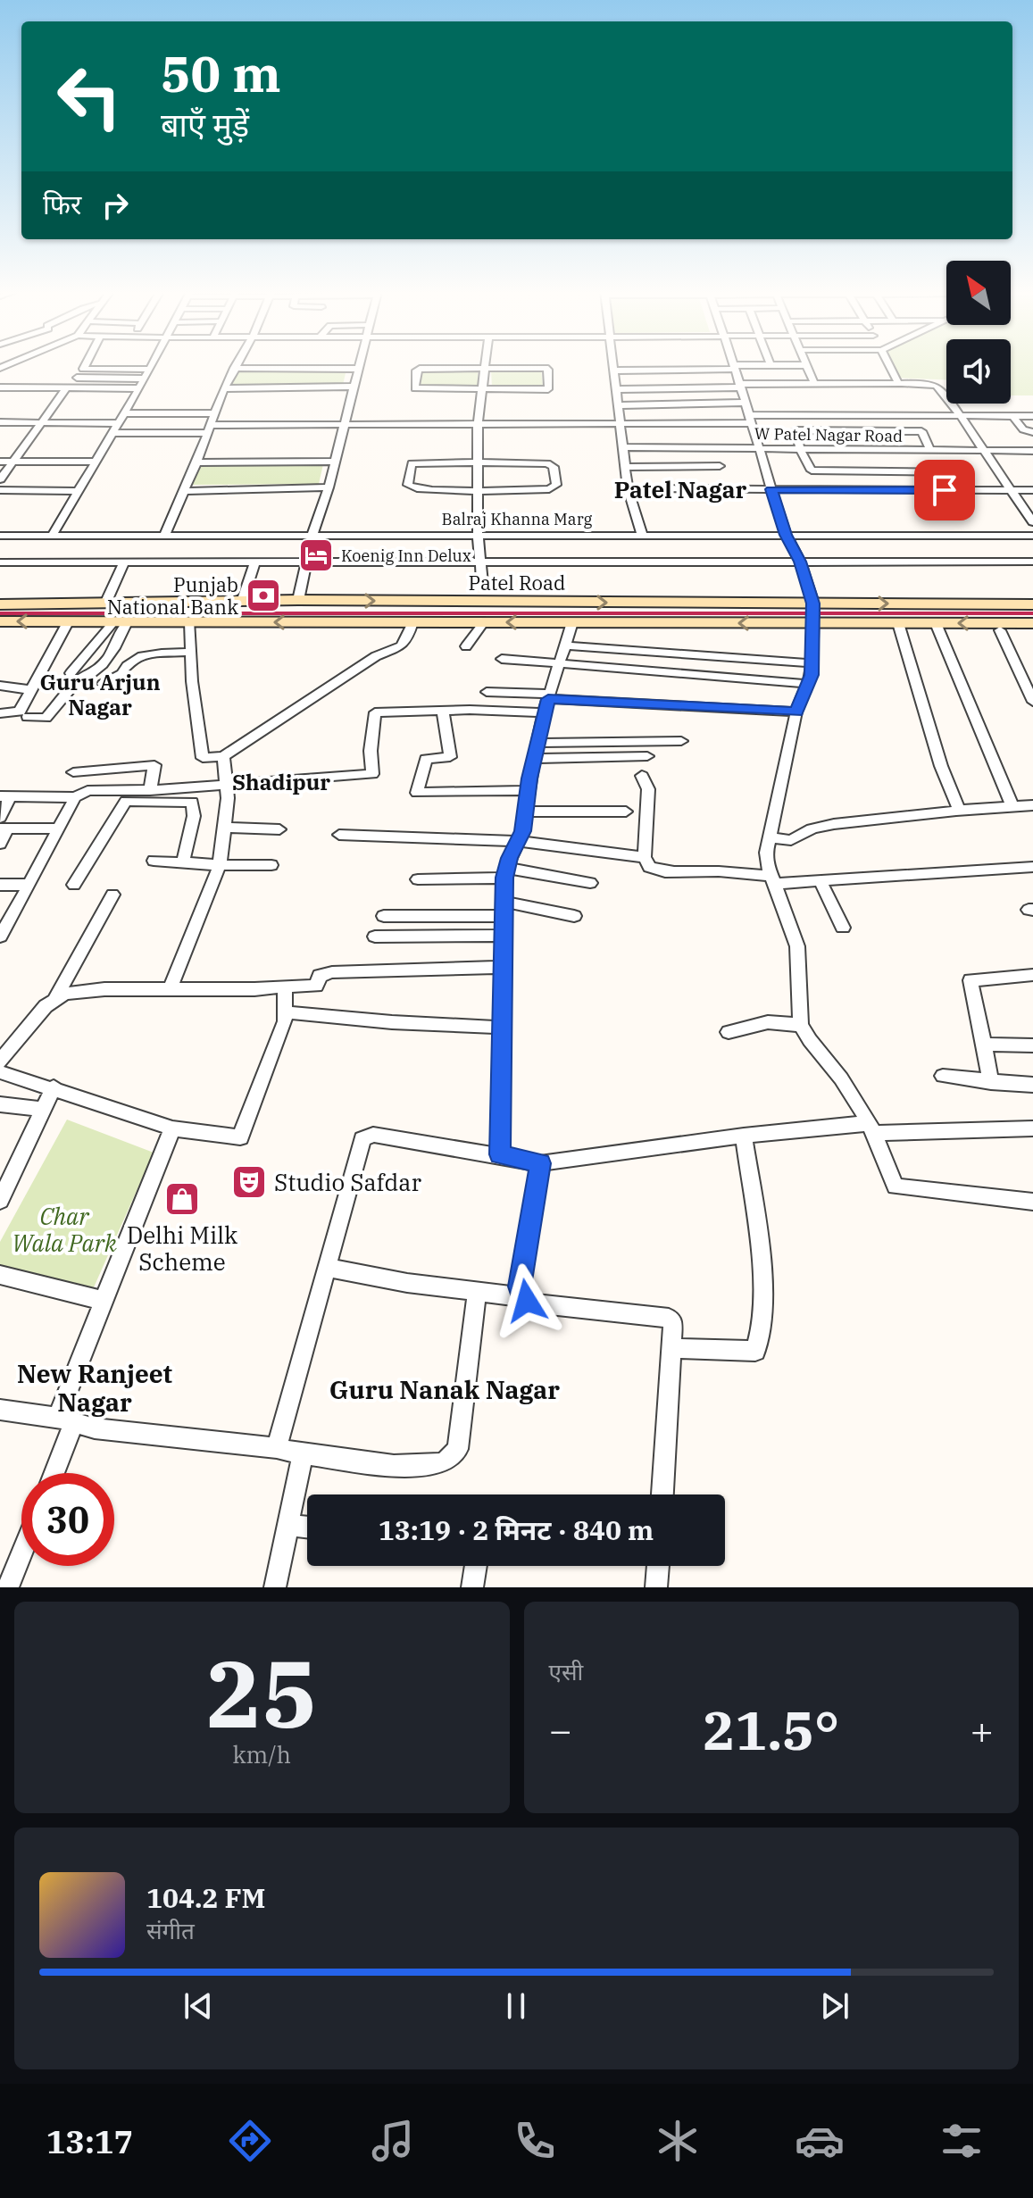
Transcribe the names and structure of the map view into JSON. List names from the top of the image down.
{
  "streets": {
    "main road": ["Patel Road"],
    "street": ["W Patel Nagar Road", "Balraj Khanna Marg"]
  },
  "districts": [
    "Patel Nagar",
    "Guru Arjun Nagar",
    "Shadipur",
    "New Ranjeet Nagar",
    "Guru Nanak Nagar"
  ],
  "parks": ["Char Wala Park"],
  "places": {
    "hotel": ["Koenig Inn Delux"],
    "bank": ["Punjab National Bank"],
    "theatre": ["Studio Safdar"],
    "shop": ["Delhi Milk Scheme"]
  },
  "north": "top left",
  "page": {
    "turn": ["50 m", "बाएँ मुड़ें"],
    "then": "फिर",
    "limit": "30",
    "trip": "13:19 · 2 मिनट · 840 m",
    "tile": [
      ["25", "km/h"],
      "एसी"
    ],
    "heat": ["−", "21.5°", "+"],
    "song": ["104.2 FM", "संगीत"],
    "tabs": "13:17"
  }
}
